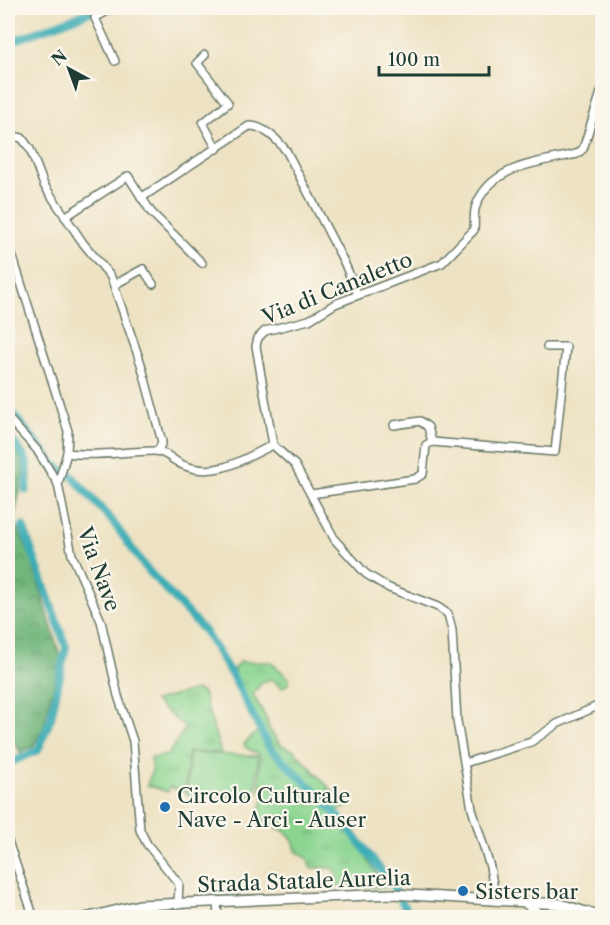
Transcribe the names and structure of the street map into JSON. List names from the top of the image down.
{
  "streets": {
    "main road": ["Strada Statale Aurelia"],
    "street": ["Via di Canaletto", "Via Nave"]
  },
  "crossings": [
    ["Via Nave", "Strada Statale Aurelia"]
  ],
  "places": ["Circolo Culturale Nave - Arci - Auser", "Sisters bar"],
  "scale_bar": "100 m",
  "north": "top left"
}
